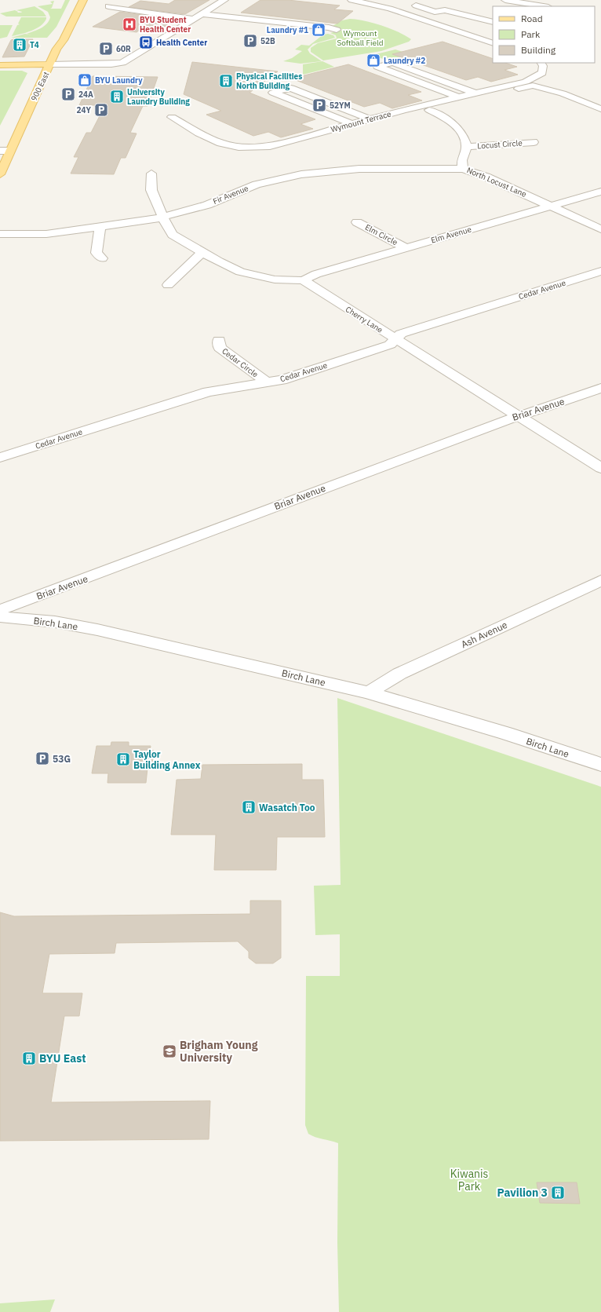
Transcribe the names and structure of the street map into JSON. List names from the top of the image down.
{
  "streets": {
    "main road": ["900 East"],
    "street": [
      "Wymount Terrace",
      "Locust Circle",
      "North Locust Lane",
      "Fir Avenue",
      "Elm Circle",
      "Elm Avenue",
      "Cedar Avenue",
      "Cherry Lane",
      "Cedar Circle",
      "Briar Avenue",
      "Birch Lane",
      "Ash Avenue"
    ]
  },
  "crossings": [
    ["Locust Circle", "North Locust Lane"],
    ["North Locust Lane", "Fir Avenue"],
    ["North Locust Lane", "Elm Avenue"],
    ["Elm Circle", "Elm Avenue"],
    ["Elm Avenue", "Cherry Lane"],
    ["Cedar Avenue", "Cherry Lane"],
    ["Cedar Avenue", "Cedar Circle"],
    ["Cherry Lane", "Briar Avenue"],
    ["Birch Lane", "Ash Avenue"]
  ],
  "parks": ["Wymount Softball Field", "Kiwanis Park"],
  "places": {
    "hospital": ["BYU Student Health Center"],
    "shop": ["Laundry #1", "Laundry #2", "BYU Laundry"],
    "parking": [
      "52B",
      "60R",
      "24A",
      "52YM",
      "24Y",
      "53G"
    ],
    "bus stop": ["Health Center"],
    "building": [
      "T4",
      "Physical Facilities North Building",
      "University Laundry Building",
      "Taylor Building Annex",
      "Wasatch Too",
      "BYU East",
      "Pavilion 3"
    ],
    "school or university": ["Brigham Young University"]
  },
  "legend": ["Road", "Park", "Building"]
}
